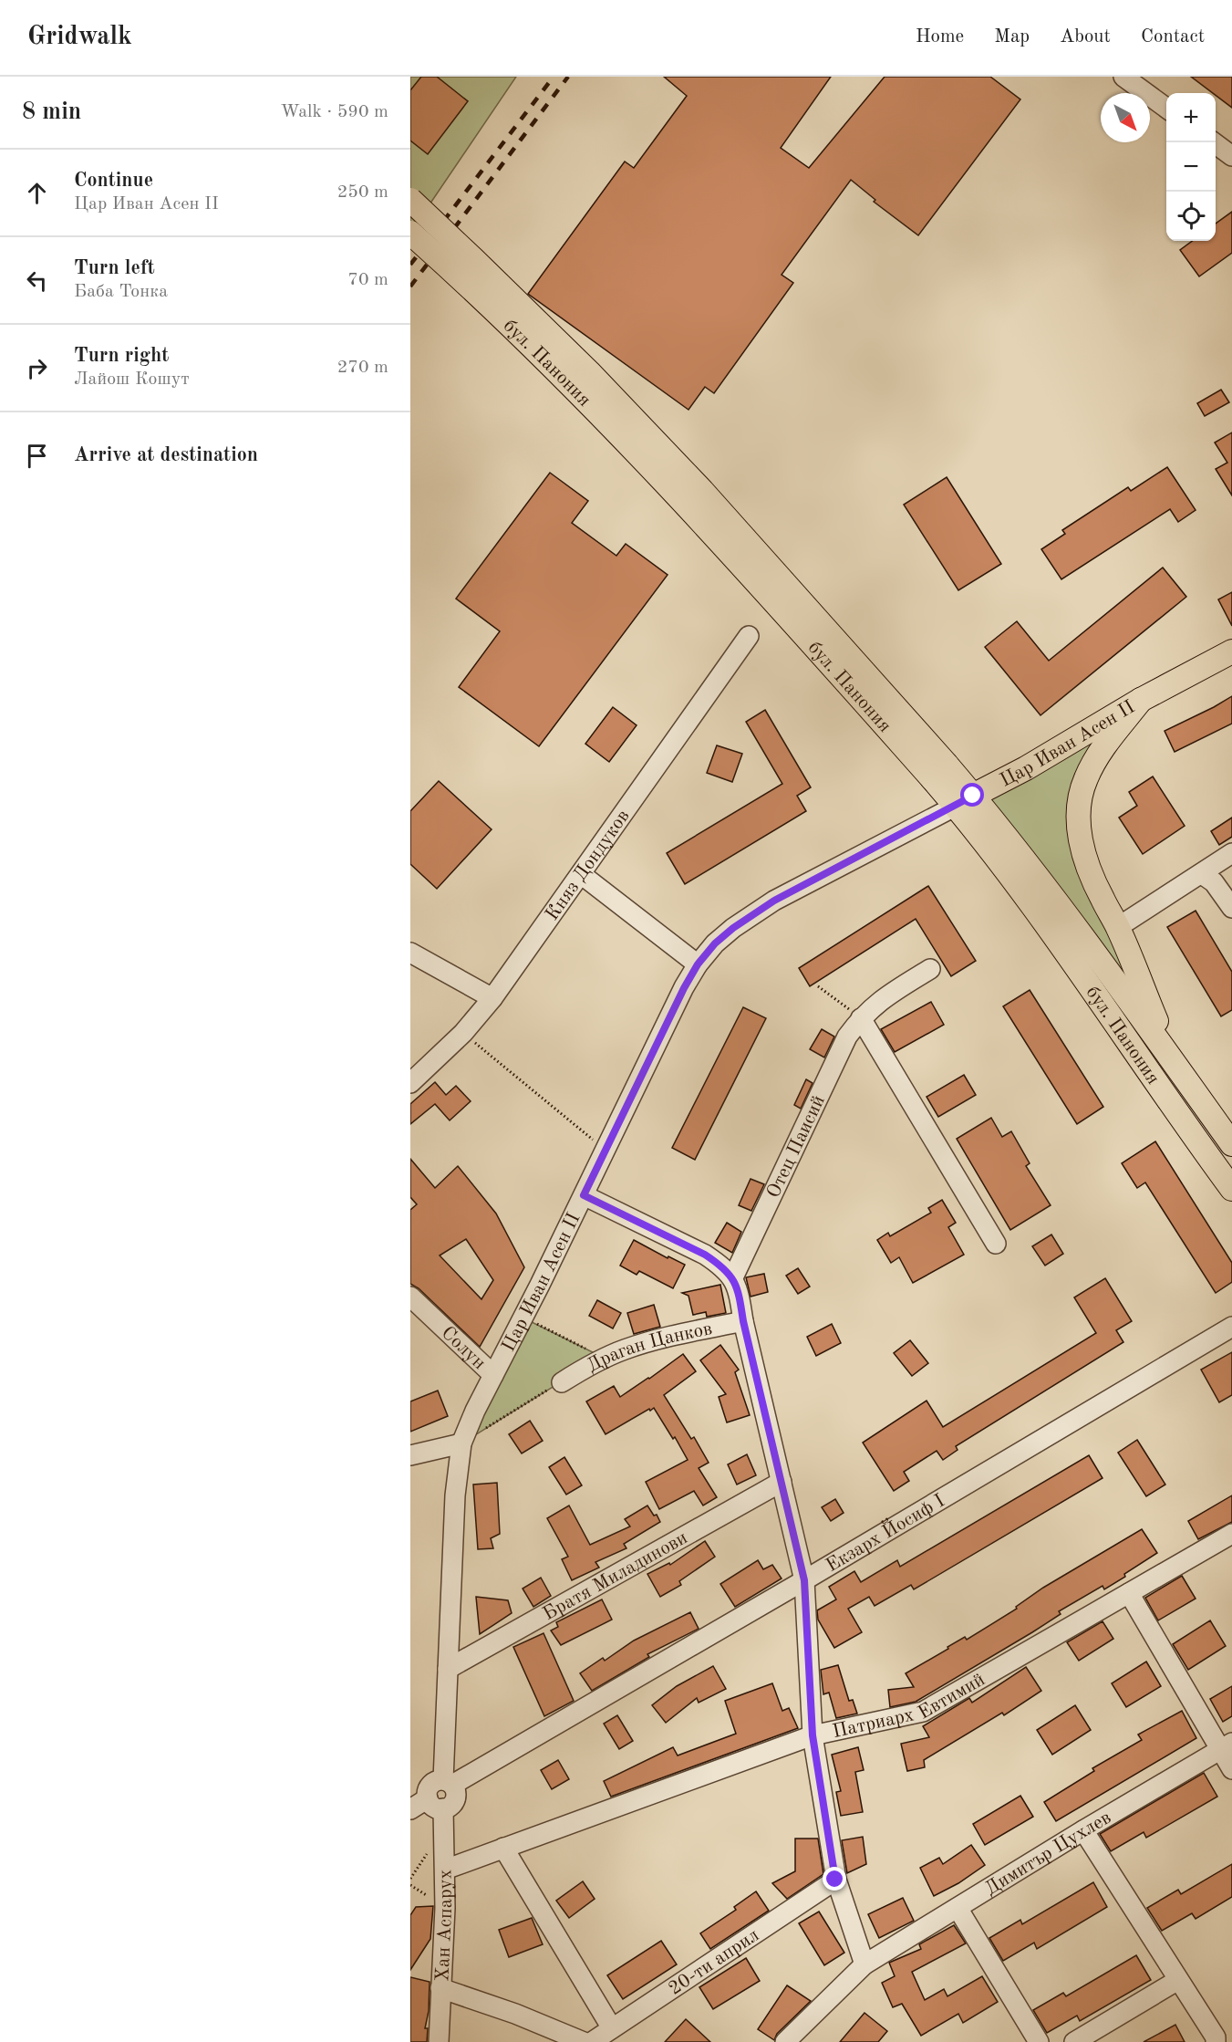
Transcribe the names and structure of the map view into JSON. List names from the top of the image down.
{
  "streets": {
    "main road": ["бул. Панония", "Цар Иван Асен II"],
    "street": [
      "Княз Дондуков",
      "Отец Паисий",
      "Солун",
      "Драган Цанков",
      "Екзарх Йосиф I",
      "Братя Миладинови",
      "Патриарх Евтимий",
      "Димитър Цухлев",
      "Хан Аспарух",
      "20-ти април"
    ]
  },
  "crossings": [
    ["бул. Панония", "Цар Иван Асен II"],
    ["Цар Иван Асен II", "Солун"],
    ["Цар Иван Асен II", "Екзарх Йосиф I"],
    ["Цар Иван Асен II", "Братя Миладинови"],
    ["Цар Иван Асен II", "Хан Аспарух"],
    ["Патриарх Евтимий", "Хан Аспарух"]
  ],
  "north": "bottom right",
  "page": {
    "header": "Gridwalk",
    "nav": [
      "Home",
      "Map",
      "About",
      "Contact"
    ],
    "heading": ["8 min", "Walk · 590 m"],
    "map_buttons": ["+", "−"],
    "list": [
      ["Continue", "Цар Иван Асен II", "250 m"],
      ["Turn left", "Баба Тонка", "70 m"],
      ["Turn right", "Лайош Кошут", "270 m"],
      "Arrive at destination"
    ]
  }
}
